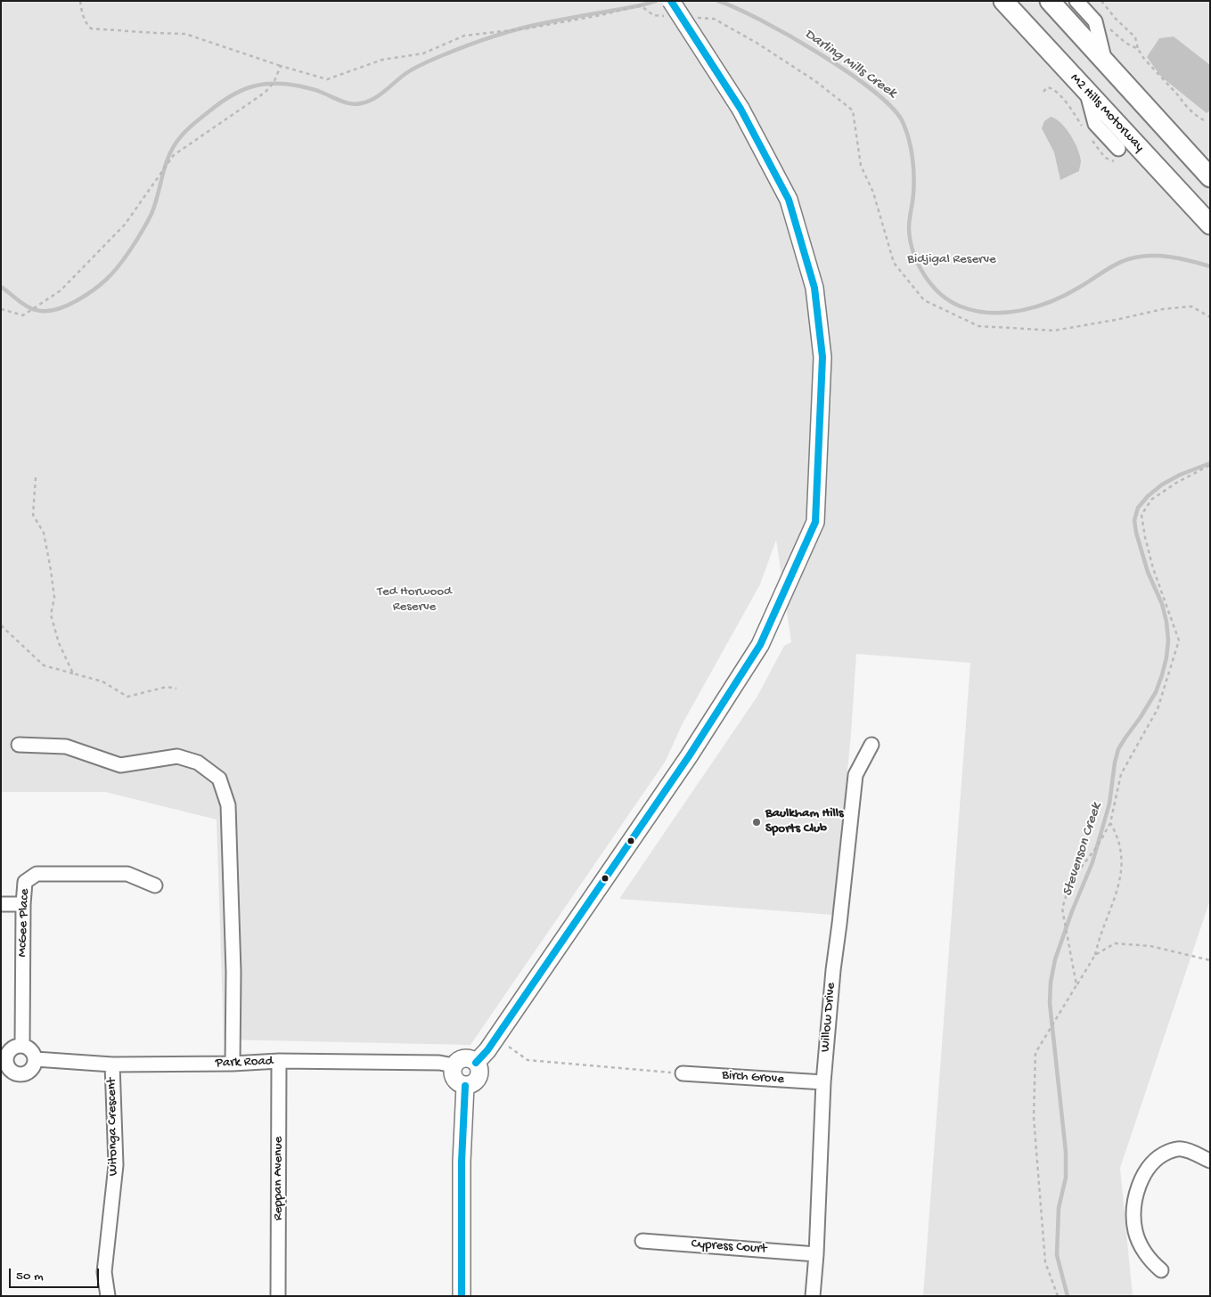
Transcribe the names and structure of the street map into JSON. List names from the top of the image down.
{
  "streets": {
    "highway": ["M2 Hills Motorway"],
    "street": [
      "McGee Place",
      "Willow Drive",
      "Park Road",
      "Birch Grove",
      "Witonga Crescent",
      "Reppan Avenue",
      "Cypress Court"
    ]
  },
  "crossings": [
    ["McGee Place", "Park Road"],
    ["Willow Drive", "Birch Grove"],
    ["Willow Drive", "Cypress Court"],
    ["Park Road", "Witonga Crescent"],
    ["Park Road", "Reppan Avenue"]
  ],
  "water": ["Darling Mills Creek", "Stevenson Creek"],
  "parks": ["Bidjigal Reserve", "Ted Horwood Reserve"],
  "places": ["Baulkham Hills Sports Club"],
  "scale_bar": "50 m"
}
